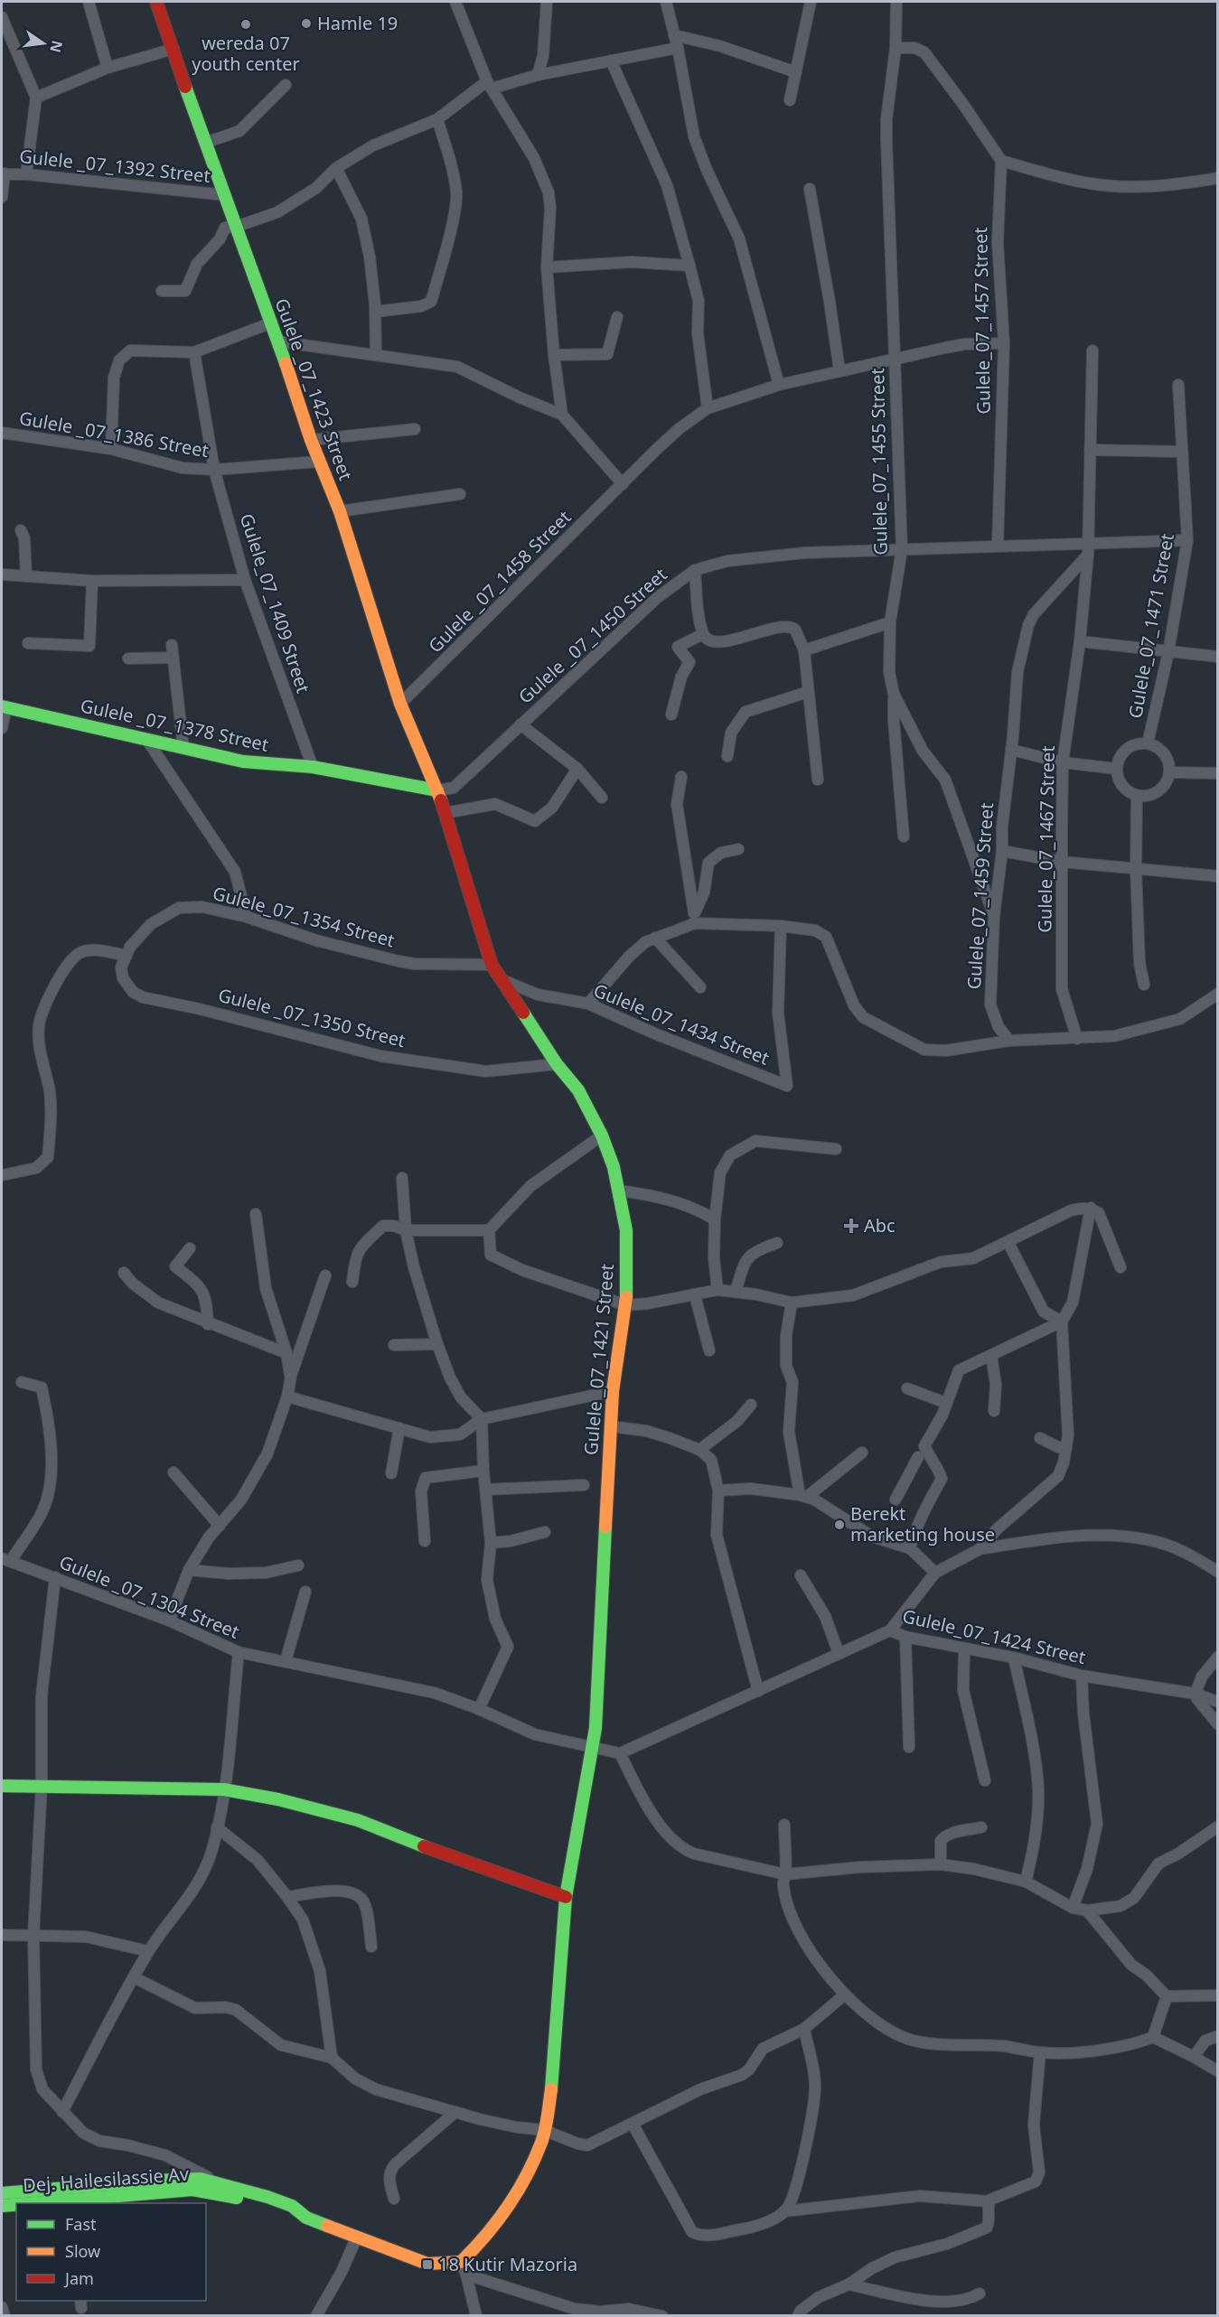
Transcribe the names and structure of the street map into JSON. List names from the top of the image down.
{
  "streets": {
    "main road": [
      "Gulele _07_1423 Street",
      "Gulele _07_1378 Street",
      "Gulele _07_1421 Street",
      "Dej. Hailesilassie Av"
    ],
    "street": [
      "Gulele _07_1392 Street",
      "Gulele_07_1457 Street",
      "Gulele _07_1386 Street",
      "Gulele_07_1455 Street",
      "Gulele _07_1458 Street",
      "Gulele_07_1409 Street",
      "Gulele_07_1471 Street",
      "Gulele _07_1450 Street",
      "Gulele_07_1467 Street",
      "Gulele_07_1459 Street",
      "Gulele_07_1354 Street",
      "Gulele _07_1350 Street",
      "Gulele_07_1434 Street",
      "Gulele _07_1304 Street",
      "Gulele_07_1424 Street"
    ]
  },
  "crossings": [
    ["Gulele _07_1392 Street", "Gulele _07_1423 Street"],
    ["Gulele_07_1457 Street", "Gulele _07_1458 Street"],
    ["Gulele_07_1457 Street", "Gulele _07_1450 Street"],
    ["Gulele _07_1423 Street", "Gulele _07_1386 Street"],
    ["Gulele _07_1423 Street", "Gulele _07_1458 Street"],
    ["Gulele _07_1423 Street", "Gulele _07_1450 Street"],
    ["Gulele _07_1423 Street", "Gulele _07_1378 Street"],
    ["Gulele _07_1423 Street", "Gulele _07_1421 Street"],
    ["Gulele _07_1386 Street", "Gulele_07_1409 Street"],
    ["Gulele_07_1455 Street", "Gulele _07_1458 Street"],
    ["Gulele_07_1455 Street", "Gulele _07_1450 Street"],
    ["Gulele_07_1455 Street", "Gulele_07_1459 Street"],
    ["Gulele_07_1409 Street", "Gulele _07_1378 Street"],
    ["Gulele_07_1471 Street", "Gulele _07_1450 Street"],
    ["Gulele _07_1450 Street", "Gulele _07_1378 Street"],
    ["Gulele _07_1450 Street", "Gulele_07_1467 Street"],
    ["Gulele _07_1450 Street", "Gulele _07_1421 Street"],
    ["Gulele _07_1378 Street", "Gulele _07_1421 Street"],
    ["Gulele_07_1467 Street", "Gulele_07_1459 Street"],
    ["Gulele_07_1354 Street", "Gulele _07_1350 Street"],
    ["Gulele_07_1354 Street", "Gulele _07_1421 Street"],
    ["Gulele _07_1350 Street", "Gulele _07_1421 Street"],
    ["Gulele_07_1434 Street", "Gulele _07_1421 Street"],
    ["Gulele _07_1421 Street", "Gulele _07_1304 Street"]
  ],
  "places": {
    "other": ["Hamle 19", "wereda 07 youth center", "Berekt marketing house"],
    "health": ["Abc"],
    "transit": ["18 Kutir Mazoria"]
  },
  "legend": ["Fast", "Slow", "Jam"],
  "north": "right"
}
